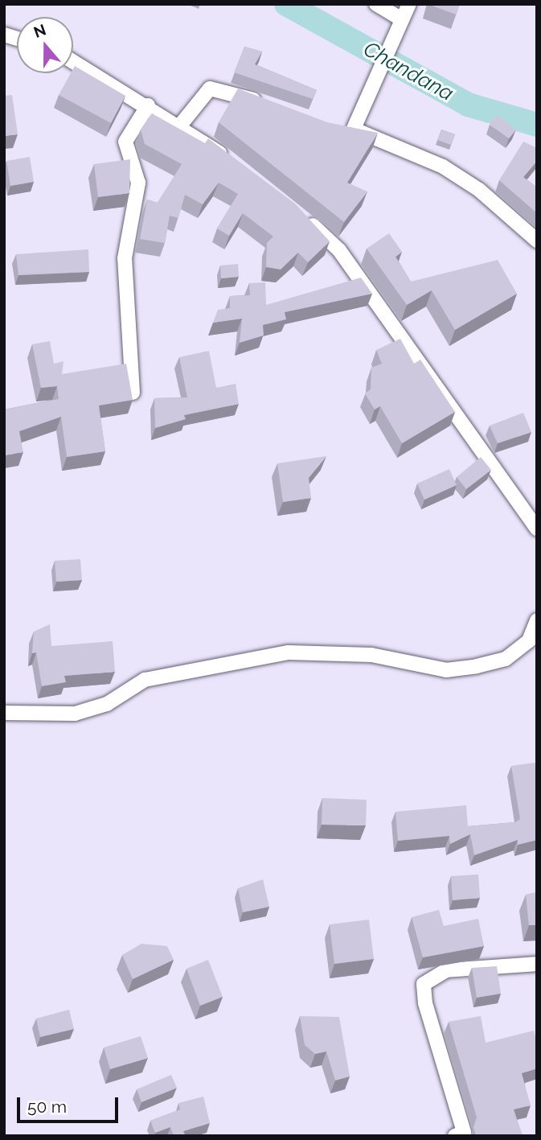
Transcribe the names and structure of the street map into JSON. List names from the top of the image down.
{
  "water": ["Chandana"],
  "scale_bar": "50 m",
  "north": "top"
}
